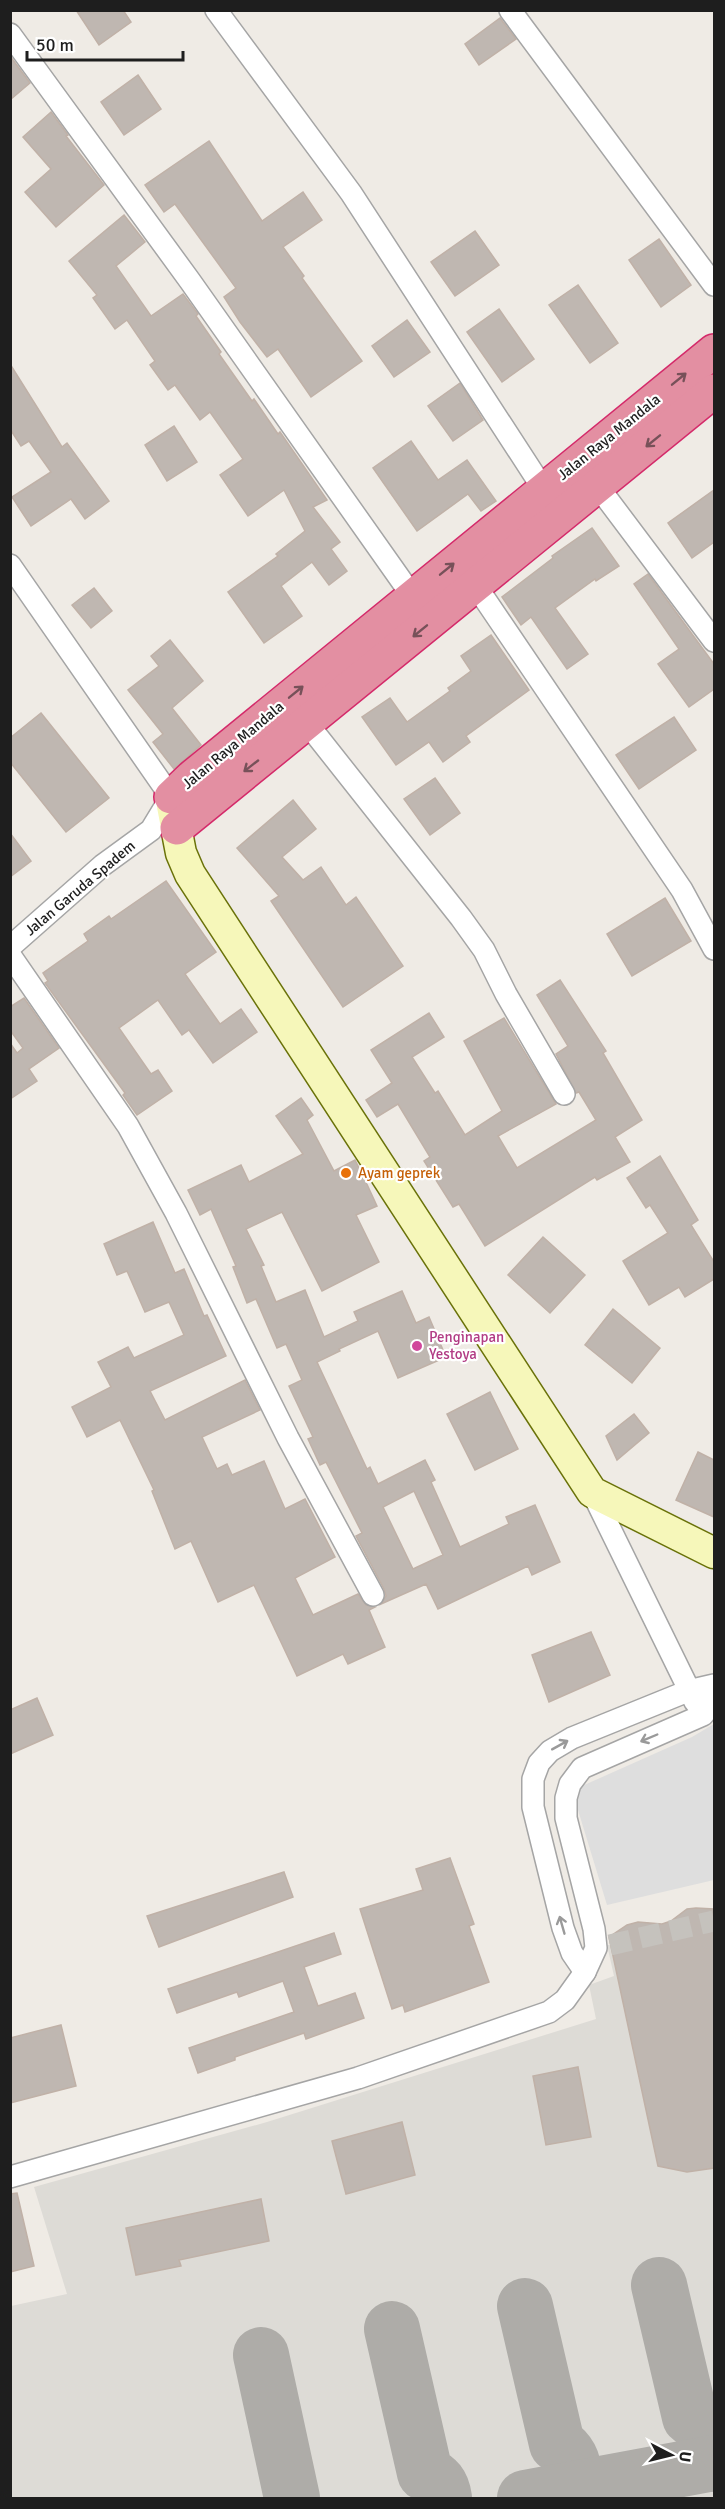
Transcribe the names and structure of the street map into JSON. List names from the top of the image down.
{
  "streets": {
    "highway": ["Jalan Raya Mandala"],
    "street": ["Jalan Garuda Spadem"]
  },
  "crossings": [
    ["Jalan Raya Mandala", "Jalan Garuda Spadem"]
  ],
  "places": ["Ayam geprek", "Penginapan Yestoya"],
  "scale_bar": "50 m",
  "north": "right"
}
